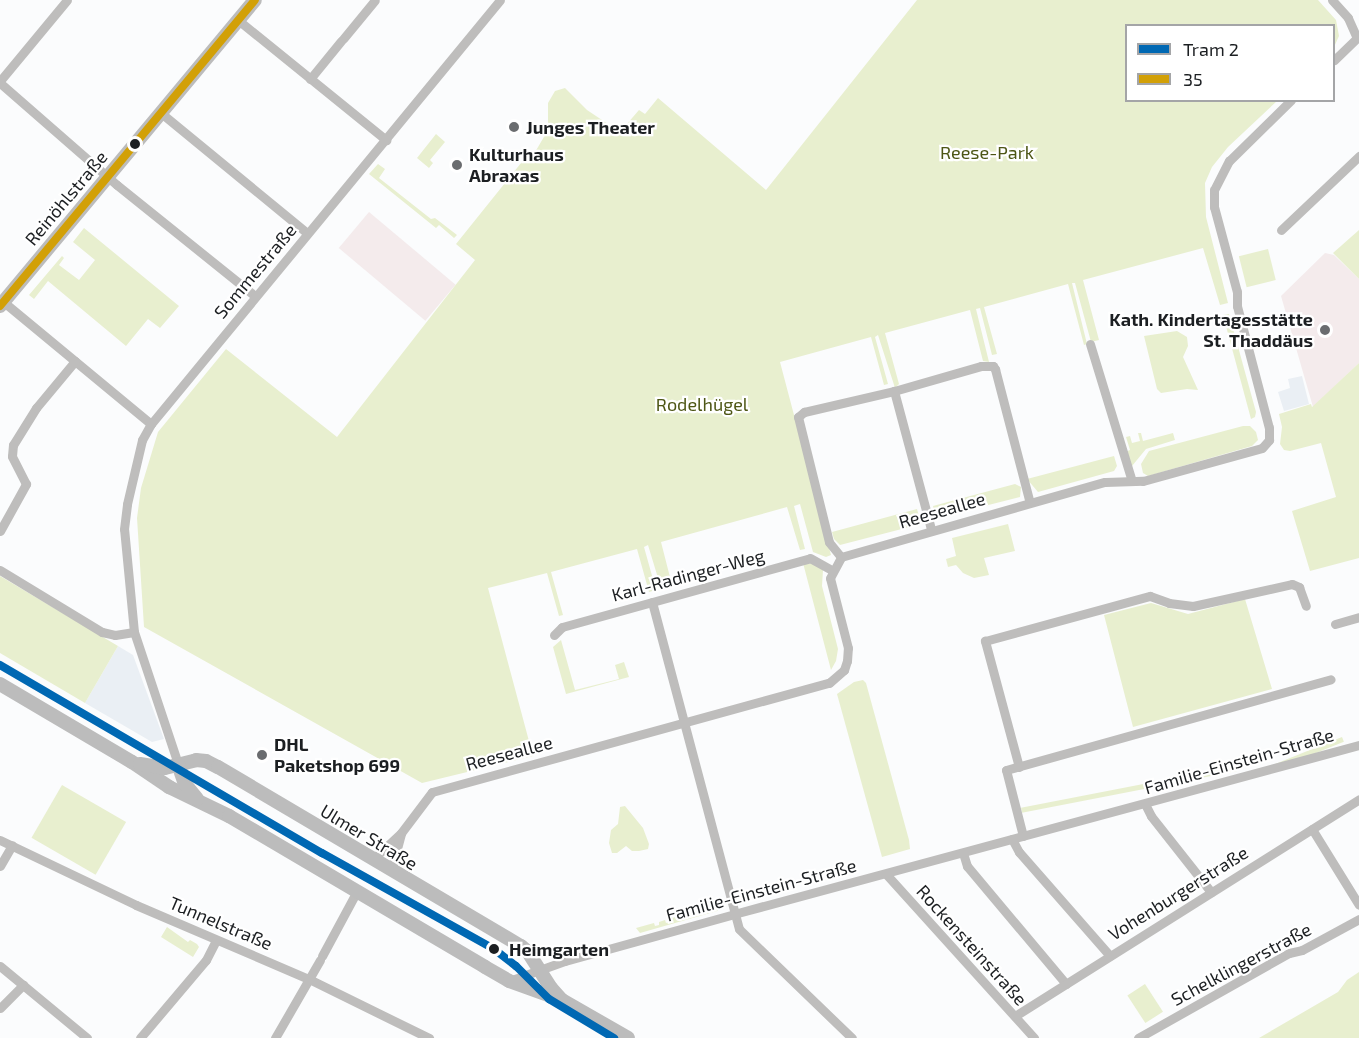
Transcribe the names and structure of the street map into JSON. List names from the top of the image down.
{
  "streets": {
    "street": [
      "Reinöhlstraße",
      "Sommestraße",
      "Reeseallee",
      "Karl-Radinger-Weg",
      "Familie-Einstein-Straße",
      "Ulmer Straße",
      "Vohenburgerstraße",
      "Tunnelstraße",
      "Rockensteinstraße",
      "Schelklingerstraße"
    ]
  },
  "crossings": [
    ["Sommestraße", "Ulmer Straße"],
    ["Reeseallee", "Karl-Radinger-Weg"],
    ["Reeseallee", "Ulmer Straße"],
    ["Familie-Einstein-Straße", "Ulmer Straße"],
    ["Familie-Einstein-Straße", "Rockensteinstraße"],
    ["Vohenburgerstraße", "Rockensteinstraße"]
  ],
  "parks": ["Reese-Park", "Rodelhügel"],
  "places": [
    "Junges Theater",
    "Kulturhaus Abraxas",
    "Kath. Kindertagesstätte St. Thaddäus",
    "DHL Paketshop 699",
    "Heimgarten"
  ],
  "lines": ["transit line 35", "tram line 2"],
  "legend": ["Tram 2", "35"]
}
